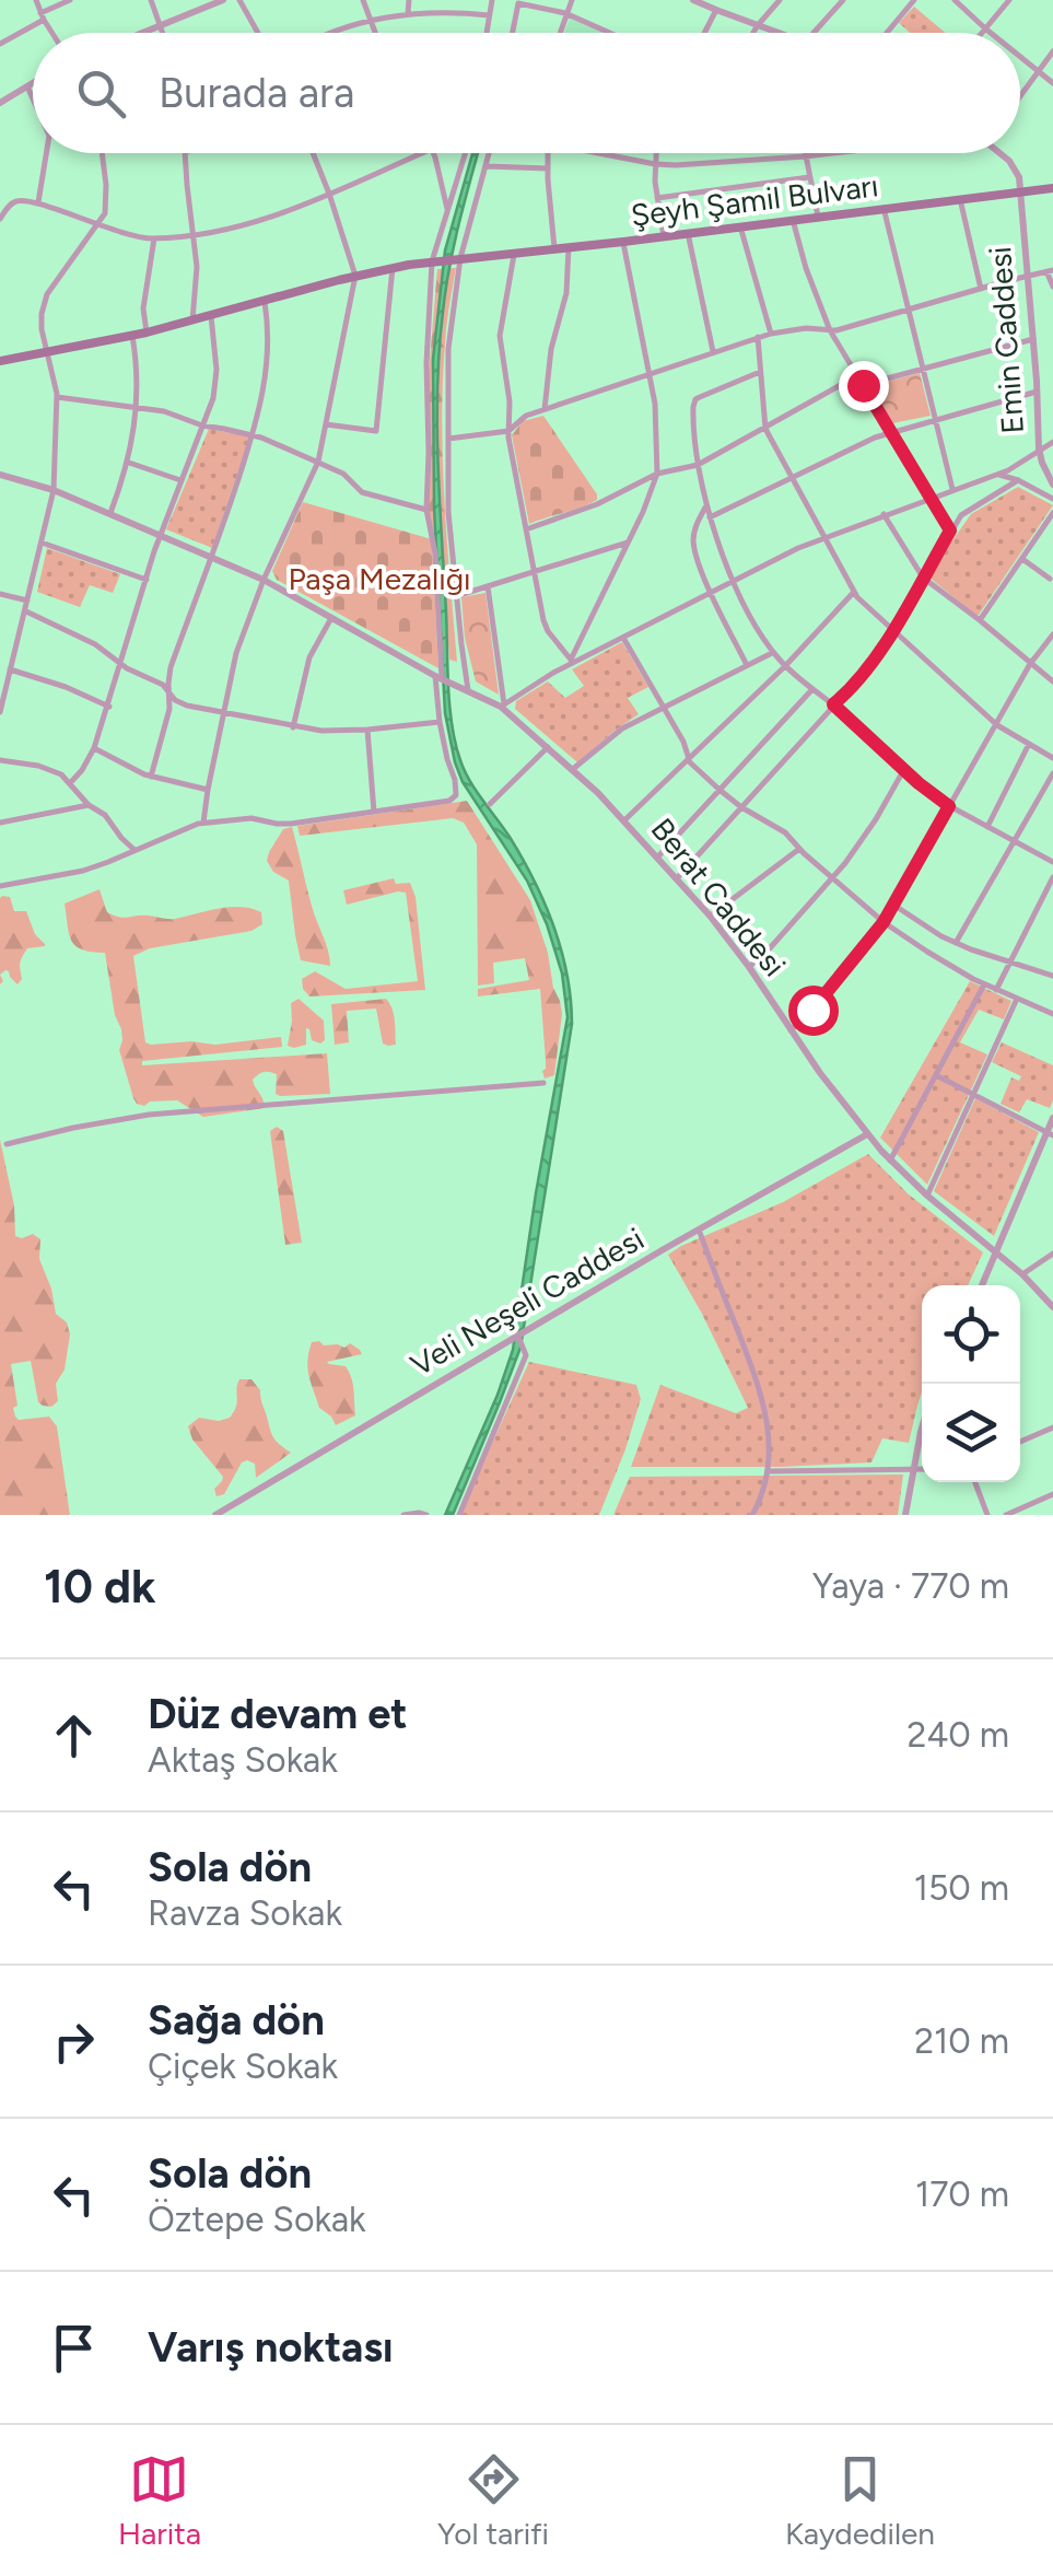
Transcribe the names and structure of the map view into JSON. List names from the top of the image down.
{
  "streets": {
    "main road": ["Şeyh Şamil Bulvarı"],
    "street": ["Emin Caddesi", "Berat Caddesi", "Veli Neşeli Caddesi"]
  },
  "crossings": [
    ["Şeyh Şamil Bulvarı", "Emin Caddesi"],
    ["Berat Caddesi", "Veli Neşeli Caddesi"]
  ],
  "parks": ["Paşa Mezalığı"],
  "page": {
    "search": "Burada ara",
    "heading": ["10 dk", "Yaya · 770 m"],
    "list": [
      ["Düz devam et", "Aktaş Sokak", "240 m"],
      ["Sola dön", "Ravza Sokak", "150 m"],
      ["Sağa dön", "Çiçek Sokak", "210 m"],
      ["Sola dön", "Öztepe Sokak", "170 m"],
      "Varış noktası"
    ],
    "nav": ["Harita", "Yol tarifi", "Kaydedilen"]
  }
}
